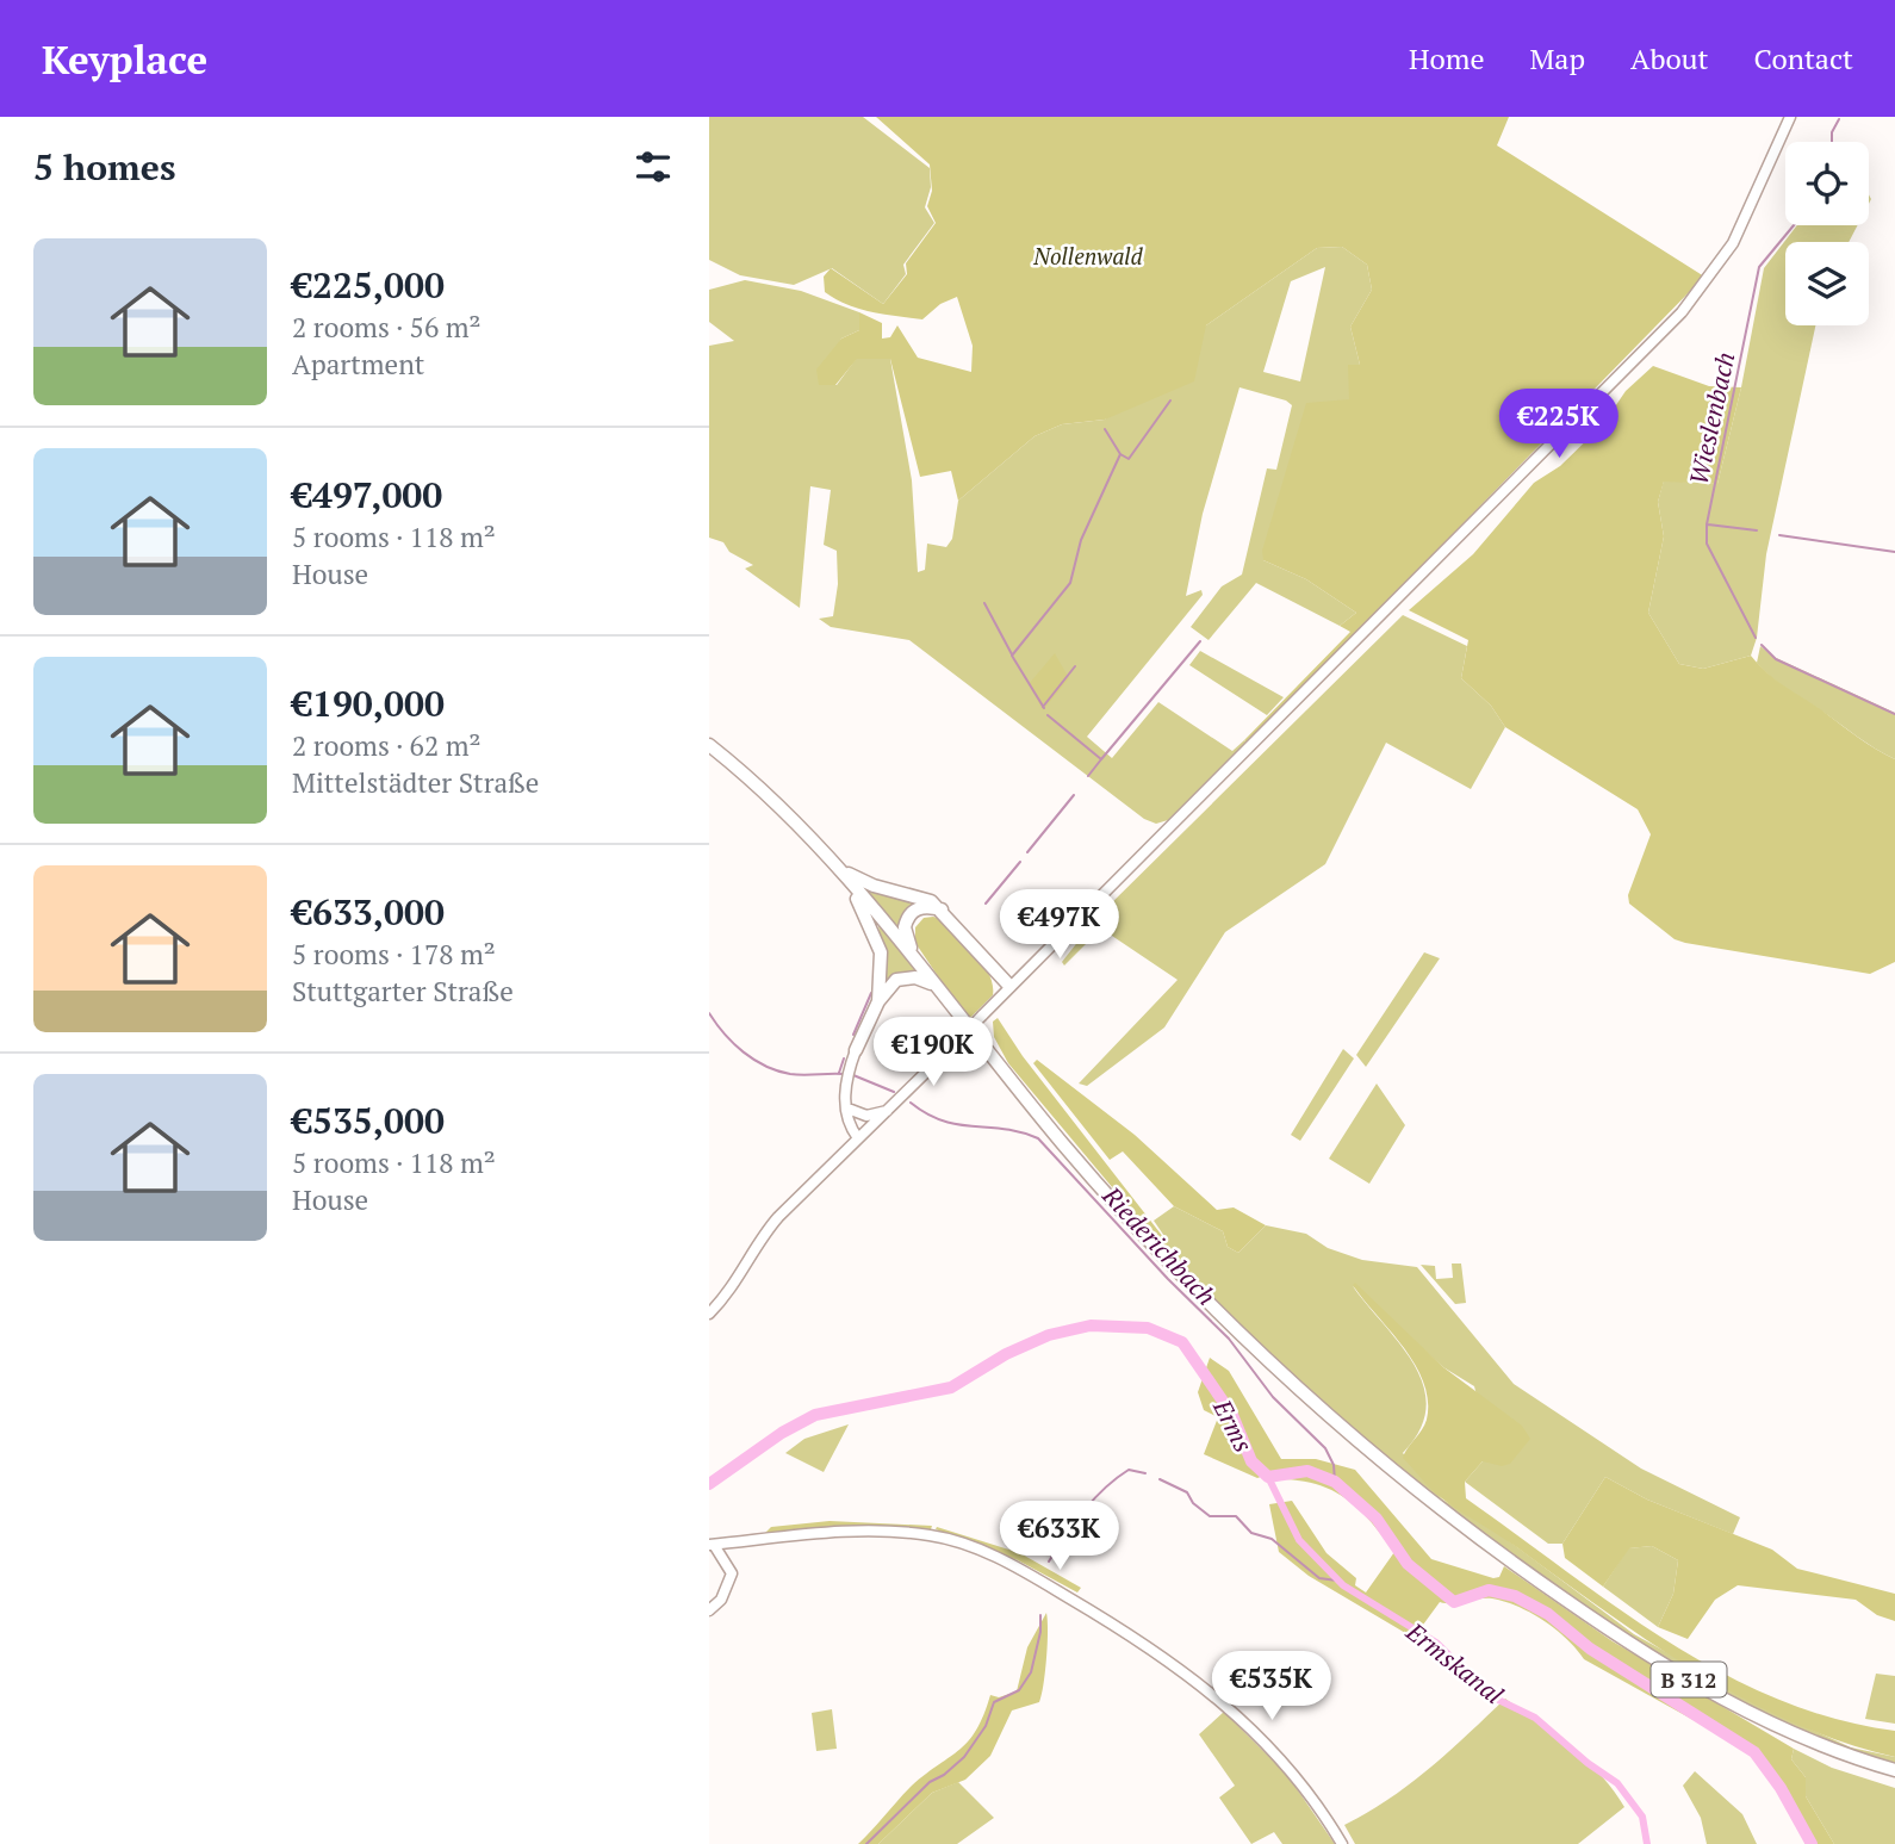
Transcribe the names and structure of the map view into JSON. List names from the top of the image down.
{
  "streets": {
    "highway": ["B 312"]
  },
  "water": [
    "Wieslenbach",
    "Riederichbach",
    "Erms",
    "Ermskanal"
  ],
  "parks": ["Nollenwald"],
  "page": {
    "header": "Keyplace",
    "nav": [
      "Home",
      "Map",
      "About",
      "Contact"
    ],
    "heading": "5 homes",
    "list": [
      {
        "name": "€225,000",
        "note": "2 rooms · 56 m² · Apartment"
      },
      {
        "name": "€497,000",
        "note": "5 rooms · 118 m² · House"
      },
      {
        "name": "€190,000",
        "note": "2 rooms · 62 m² · Mittelstädter Straße"
      },
      {
        "name": "€633,000",
        "note": "5 rooms · 178 m² · Stuttgarter Straße"
      },
      {
        "name": "€535,000",
        "note": "5 rooms · 118 m² · House"
      }
    ],
    "price": [
      "€225K",
      "€497K",
      "€190K",
      "€633K",
      "€535K"
    ]
  }
}
